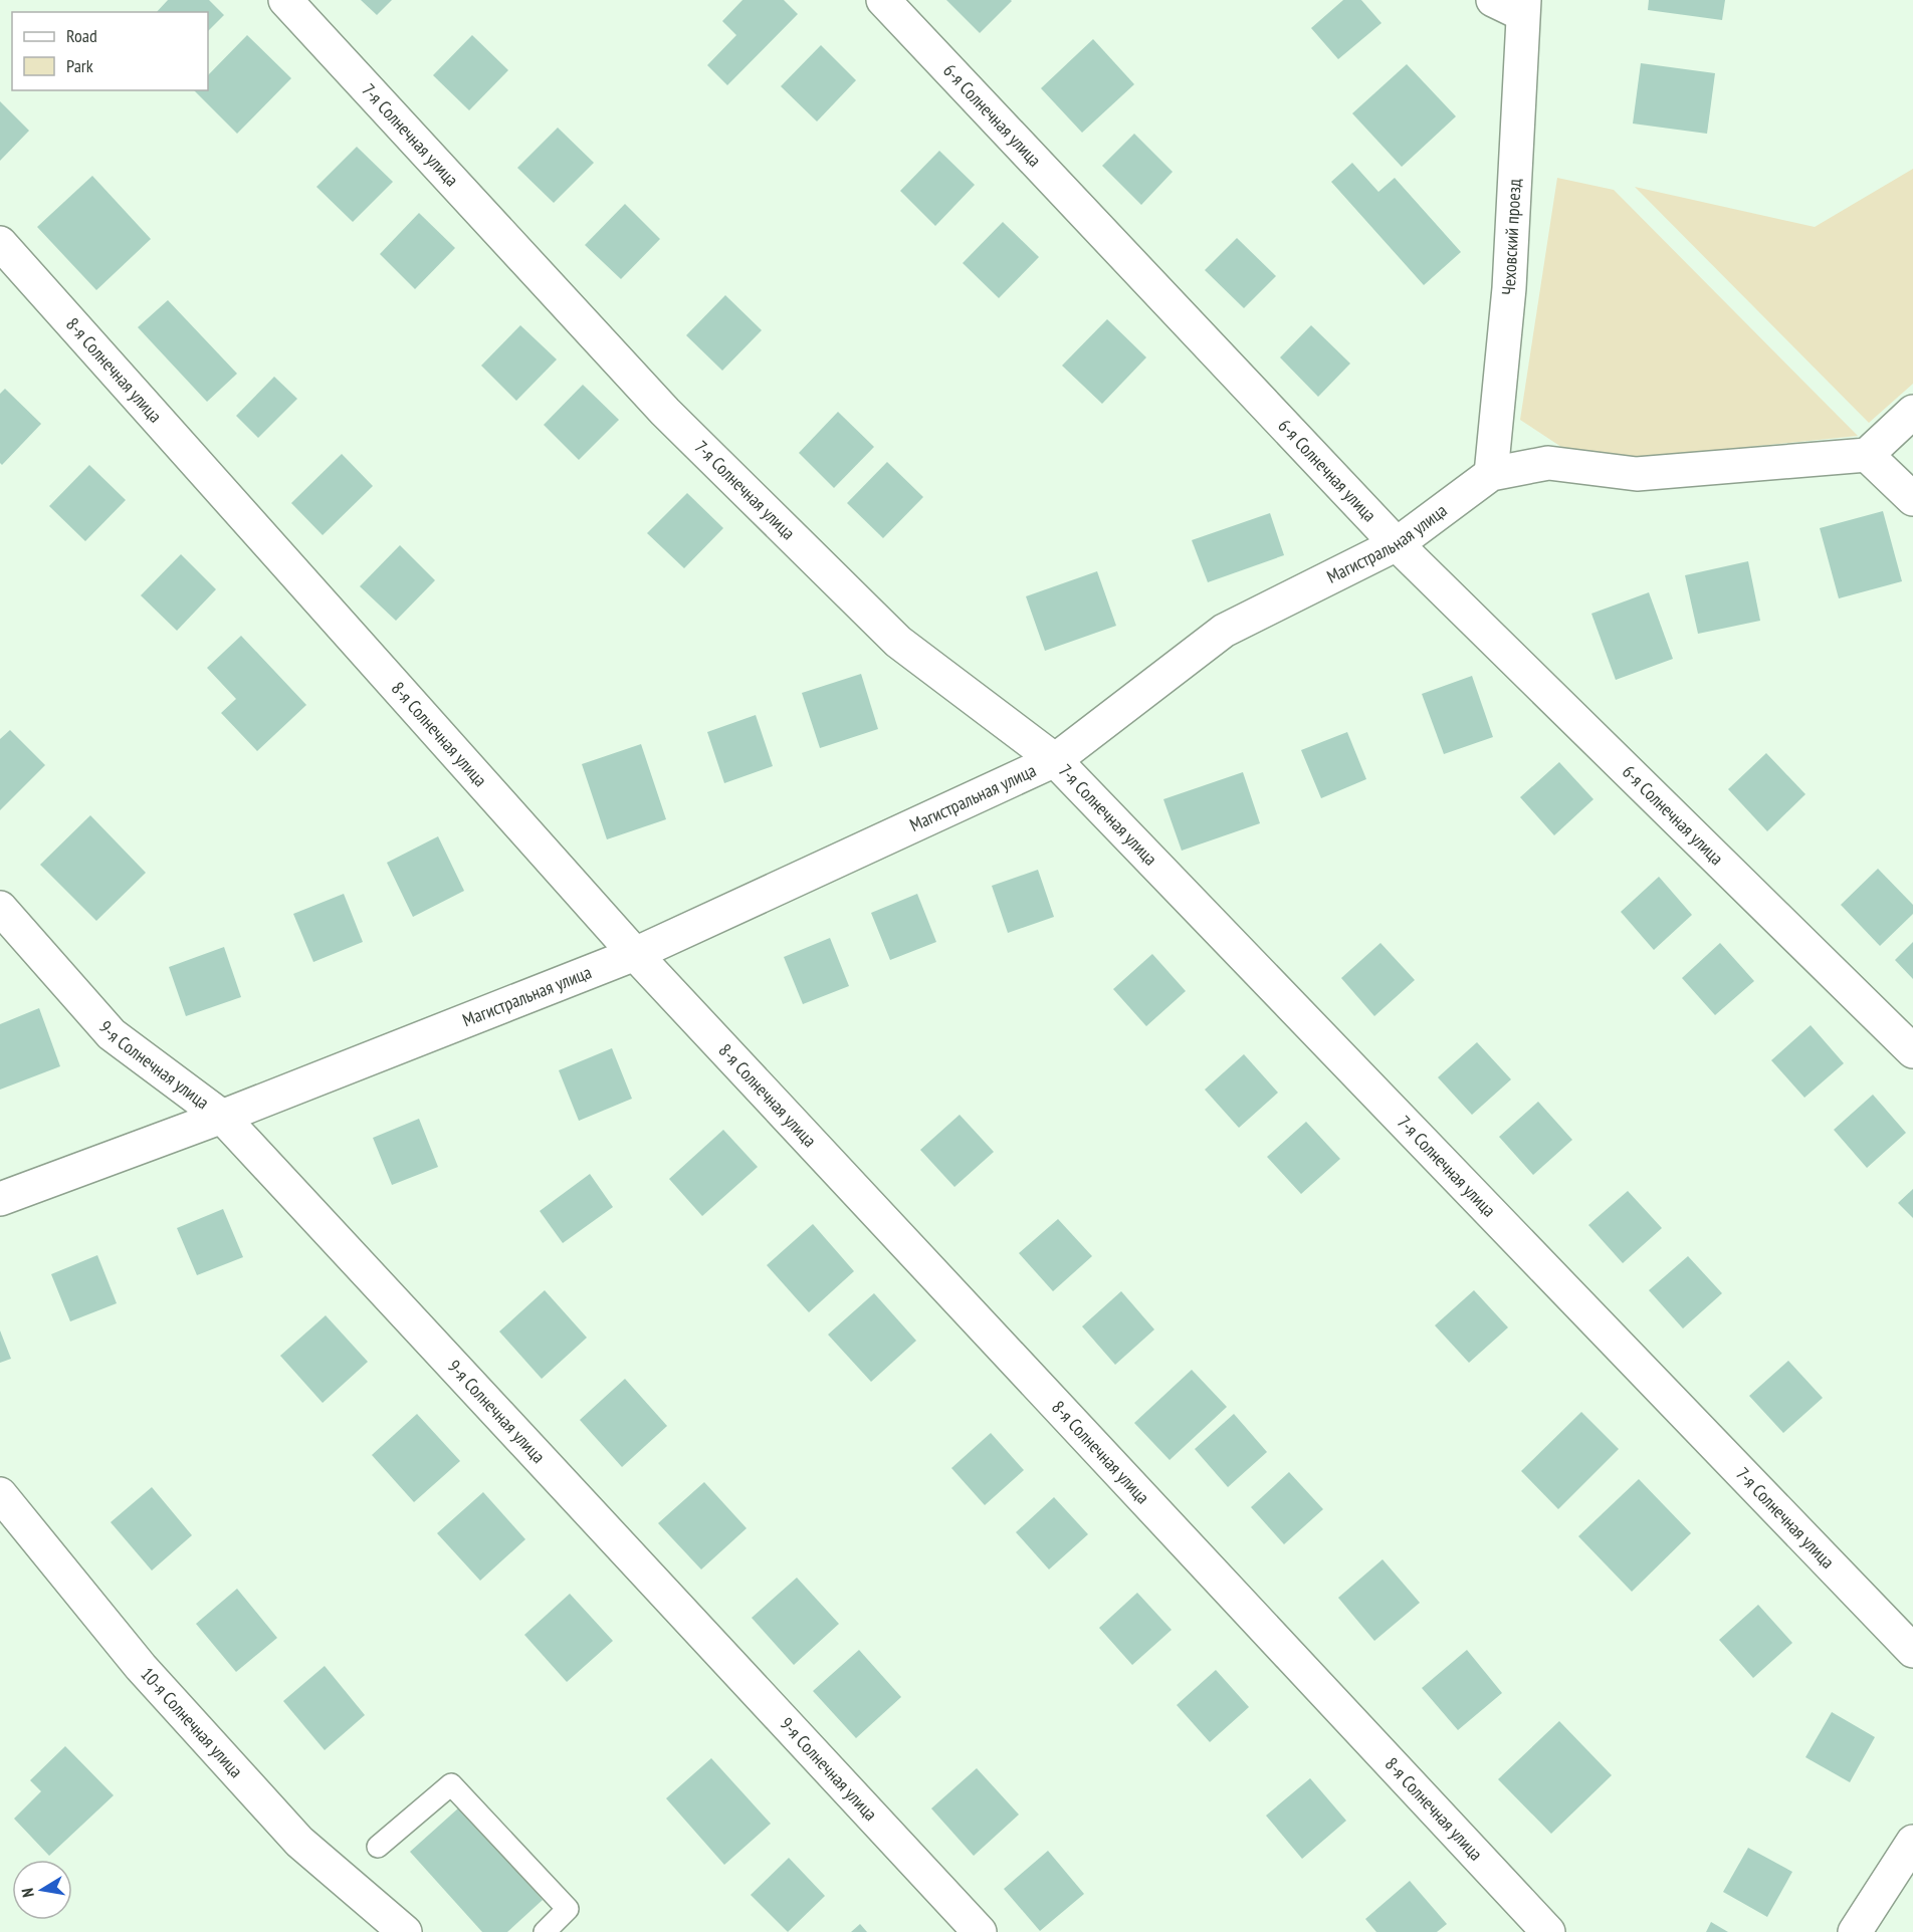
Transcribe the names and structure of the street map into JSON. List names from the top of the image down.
{
  "streets": {
    "street": [
      "6-я Солнечная улица",
      "7-я Солнечная улица",
      "Чеховский проезд",
      "8-я Солнечная улица",
      "Магистральная улица",
      "9-я Солнечная улица",
      "10-я Солнечная улица"
    ]
  },
  "crossings": [
    ["6-я Солнечная улица", "Магистральная улица"],
    ["7-я Солнечная улица", "Магистральная улица"],
    ["Чеховский проезд", "Магистральная улица"],
    ["8-я Солнечная улица", "Магистральная улица"],
    ["Магистральная улица", "9-я Солнечная улица"]
  ],
  "legend": ["Road", "Park"],
  "north": "left"
}
